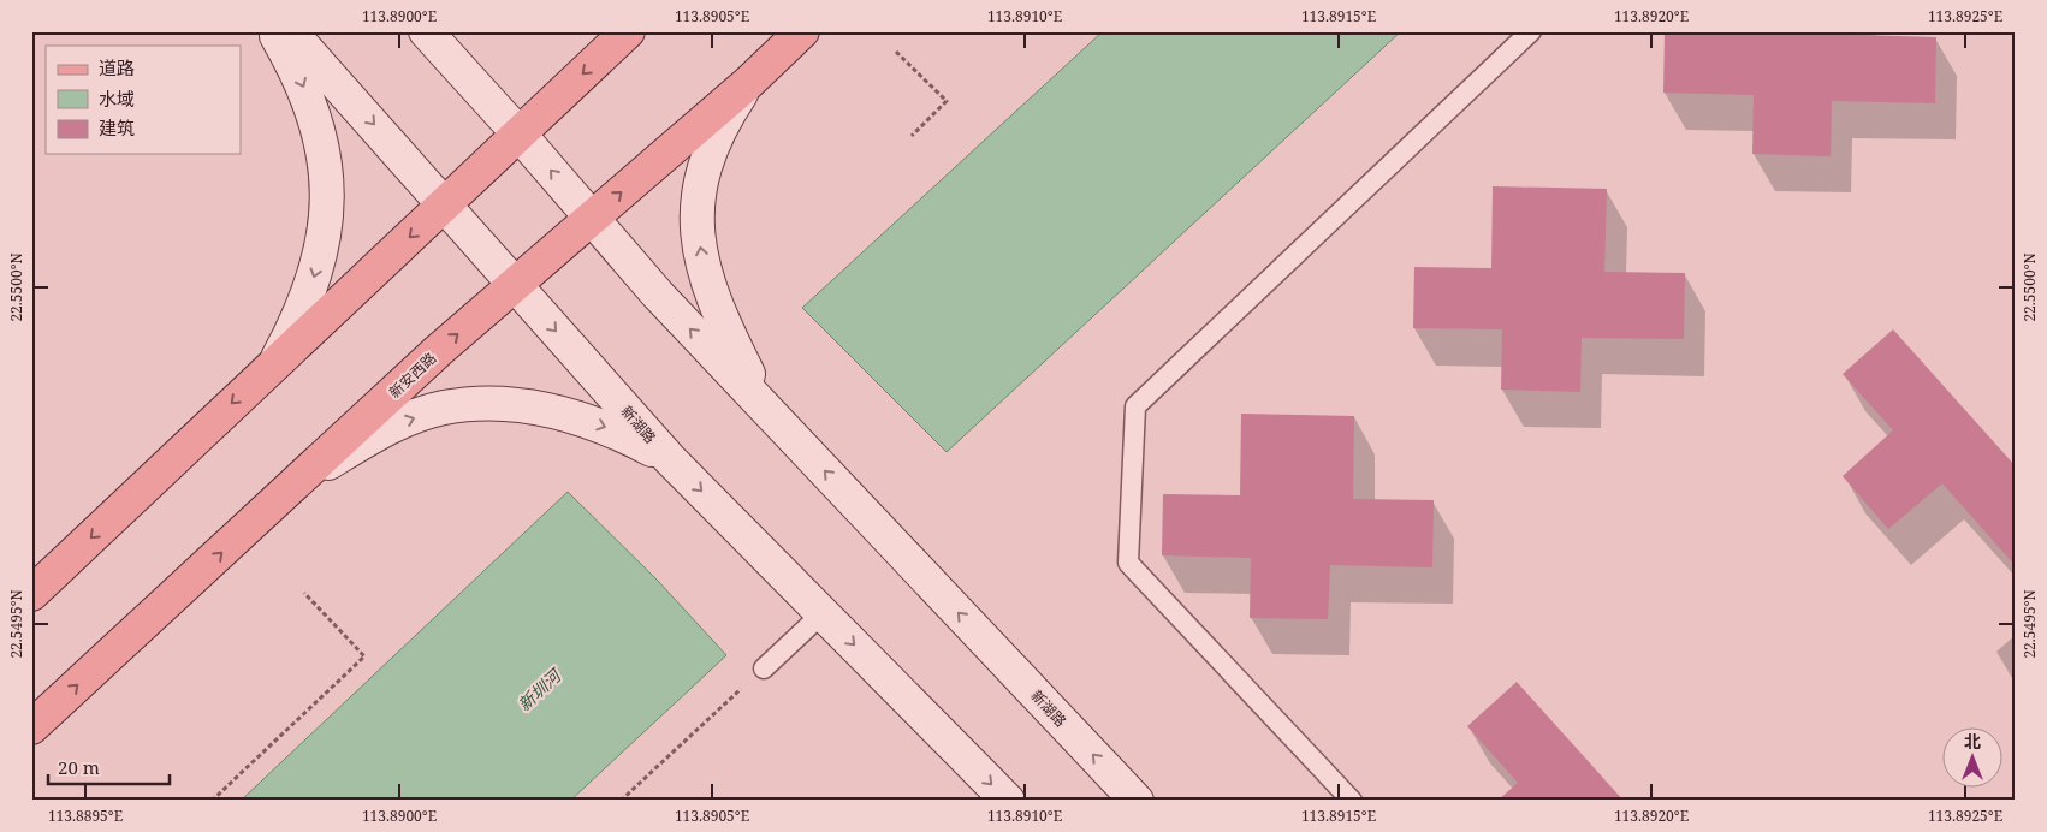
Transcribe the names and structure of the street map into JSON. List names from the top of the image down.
{
  "streets": {
    "main road": ["新安西路", "新湖路"]
  },
  "crossings": [
    ["新安西路", "新湖路"]
  ],
  "water": ["新圳河"],
  "legend": ["道路", "水域", "建筑"],
  "scale_bar": "20 m",
  "north": "top",
  "coordinates": [
    "113.8900°E",
    "113.8905°E",
    "113.8910°E",
    "113.8915°E",
    "113.8920°E",
    "113.8925°E",
    "22.5500°N",
    "22.5495°N",
    "113.8895°E"
  ]
}
